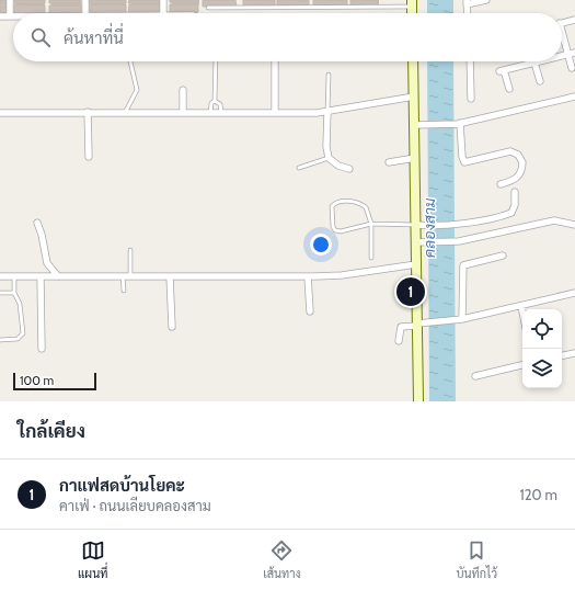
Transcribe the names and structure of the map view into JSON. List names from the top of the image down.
{
  "water": ["คลองสาม"],
  "scale_bar": "100 m",
  "page": {
    "search": "ค้นหาที่นี่",
    "pins": "1",
    "scale": "100 m",
    "heading": "ใกล้เคียง",
    "list": [
      {
        "mark": "1",
        "name": "กาแฟสดบ้านโยคะ",
        "note": "คาเฟ่ · ถนนเลียบคลองสาม",
        "value": "120 m"
      }
    ],
    "nav": ["แผนที่", "เส้นทาง", "บันทึกไว้"]
  }
}
